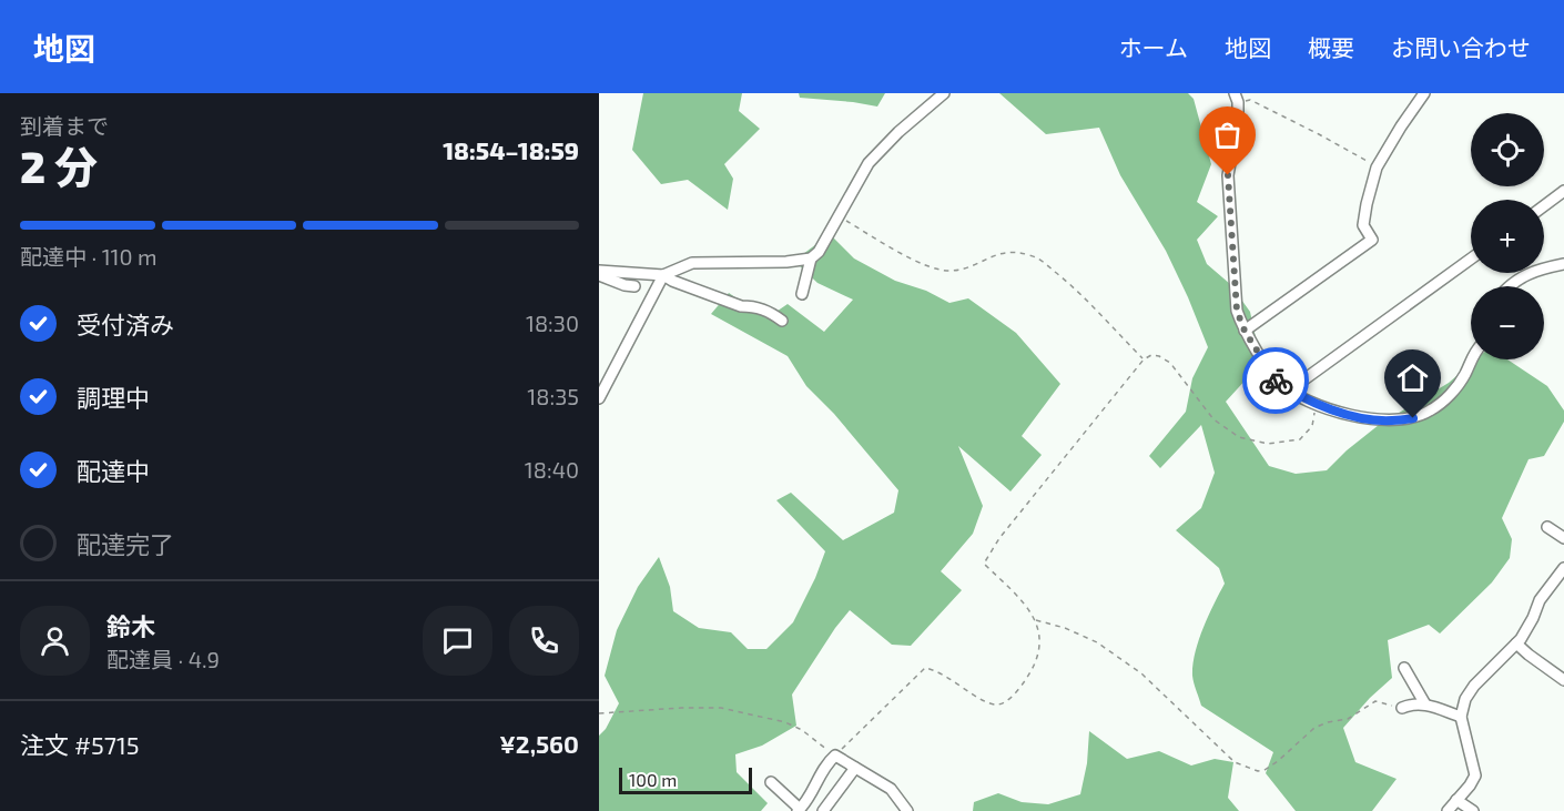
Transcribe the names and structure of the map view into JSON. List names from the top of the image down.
{
  "scale_bar": "100 m",
  "page": {
    "header": "地図",
    "nav": [
      "ホーム",
      "地図",
      "概要",
      "お問い合わせ"
    ],
    "heading": ["2 分", "到着まで", "18:54–18:59"],
    "panel": [
      "鈴木",
      "配達員 · 4.9",
      "注文 #5715",
      "¥2,560"
    ],
    "map_buttons": ["+", "−"],
    "bar": "配達中 · 110 m",
    "list": [
      ["受付済み", "18:30"],
      ["調理中", "18:35"],
      ["配達中", "18:40"],
      "配達完了"
    ],
    "scale": "100 m"
  }
}
